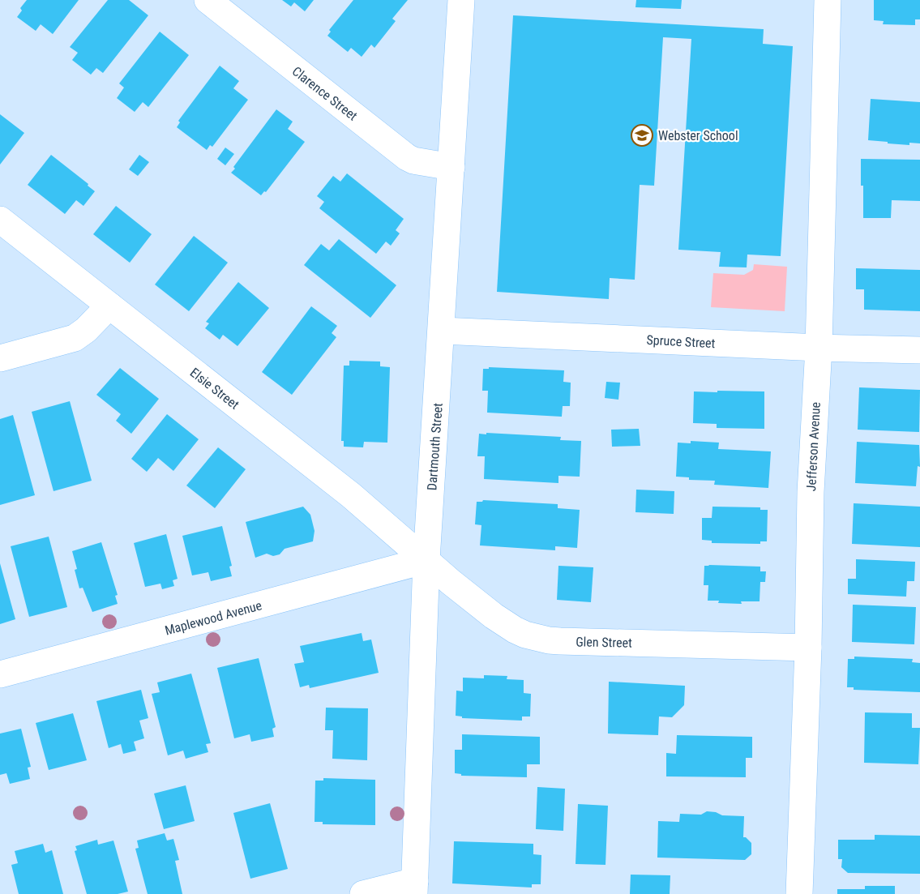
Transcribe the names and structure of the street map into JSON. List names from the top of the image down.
{
  "streets": {
    "street": [
      "Clarence Street",
      "Spruce Street",
      "Elsie Street",
      "Dartmouth Street",
      "Jefferson Avenue",
      "Maplewood Avenue",
      "Glen Street"
    ]
  },
  "crossings": [
    ["Clarence Street", "Dartmouth Street"],
    ["Spruce Street", "Dartmouth Street"],
    ["Spruce Street", "Jefferson Avenue"],
    ["Elsie Street", "Dartmouth Street"],
    ["Elsie Street", "Maplewood Avenue"],
    ["Elsie Street", "Glen Street"],
    ["Dartmouth Street", "Maplewood Avenue"],
    ["Dartmouth Street", "Glen Street"],
    ["Jefferson Avenue", "Glen Street"],
    ["Maplewood Avenue", "Glen Street"]
  ],
  "places": {
    "school or university": ["Webster School"]
  }
}
